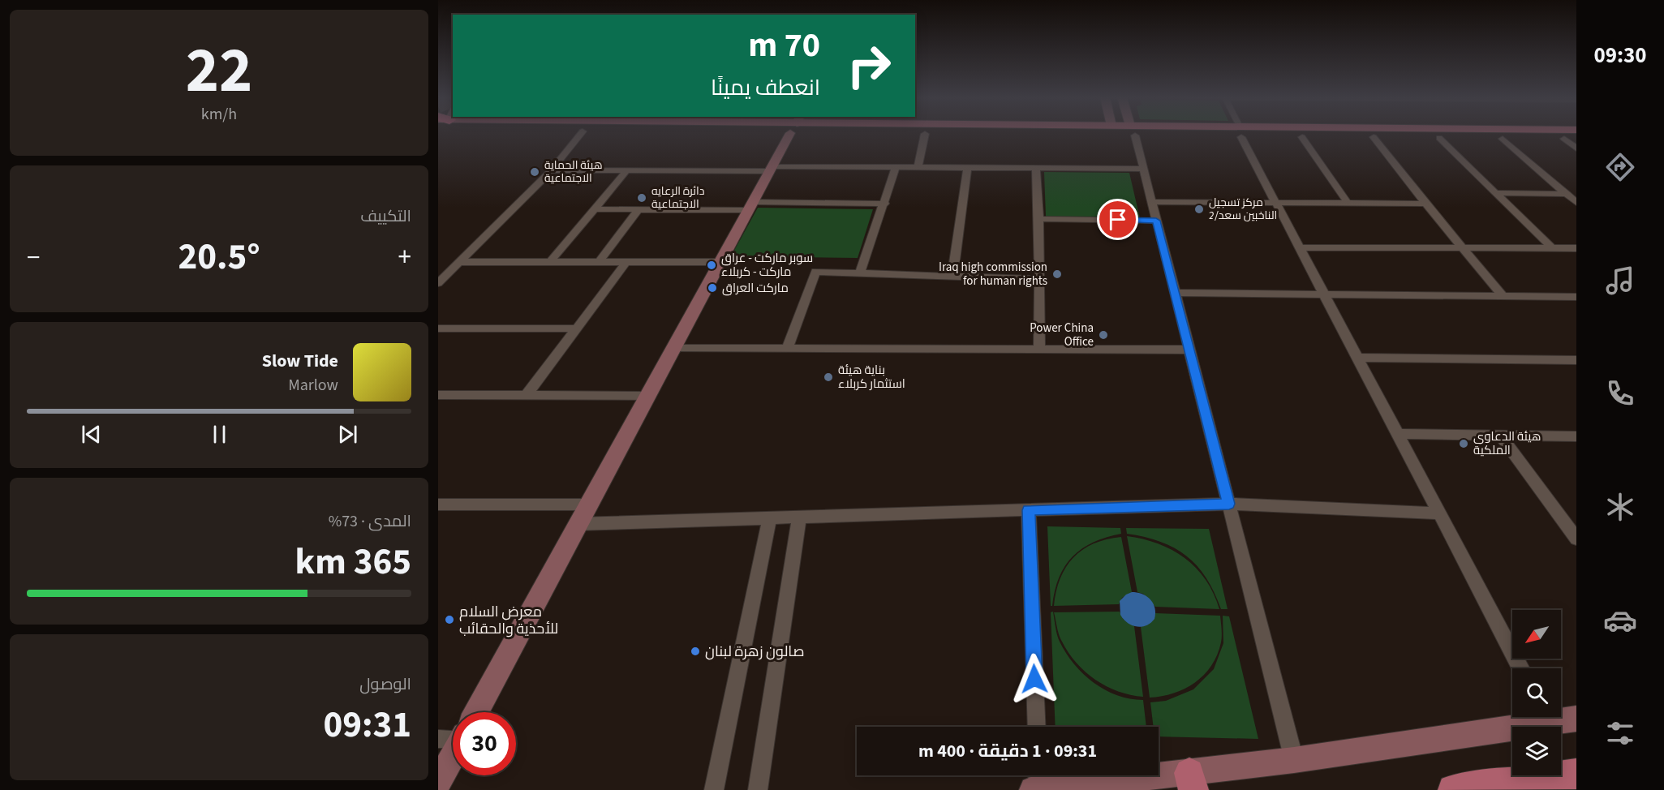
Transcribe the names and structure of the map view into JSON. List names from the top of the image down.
{
  "places": [
    "هيئة الحماية الاجتماعية",
    "دائرة الرعايه الاجتماعية",
    "مركز تسجيل الناخبين سعد/2",
    "سوبر ماركت - عراق ماركت - كربلاء",
    "Iraq high commission for human rights",
    "ماركت العراق",
    "Power China Office",
    "بناية هيئة استثمار كربلاء",
    "هيئة الدعاوى الملكية",
    "معرض السلام للأحذية والحقائب",
    "صالون زهرة لبنان"
  ],
  "north": "bottom left",
  "page": {
    "tabs": "09:30",
    "tile": [
      ["22", "km/h"],
      "التكييف",
      ["المدى · 73%", "365 km"],
      ["الوصول", "09:31"]
    ],
    "turn": ["70 m", "انعطف يمينًا"],
    "heat": ["−", "20.5°", "+"],
    "song": ["Slow Tide", "Marlow"],
    "limit": "30",
    "trip": "09:31 · 1 دقيقة · 400 m"
  }
}
